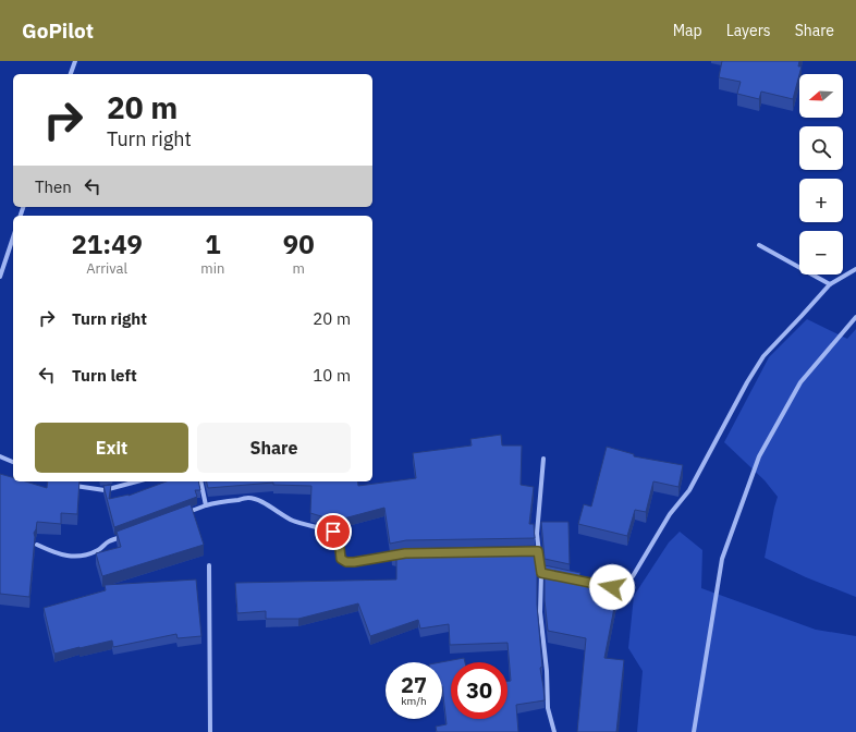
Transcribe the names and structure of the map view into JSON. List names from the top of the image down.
{
  "north": "left",
  "page": {
    "header": "GoPilot",
    "nav": ["Map", "Layers", "Share"],
    "map_buttons": ["+", "−"],
    "turn": ["20 m", "Turn right"],
    "then": "Then",
    "eta": [
      "21:49",
      "Arrival",
      "1",
      "min",
      "90",
      "m"
    ],
    "list": [
      {
        "name": "Turn right",
        "value": "20 m"
      },
      {
        "name": "Turn left",
        "value": "10 m"
      }
    ],
    "buttons": ["Exit", "Share"],
    "speed": "27 km/h",
    "limit": "30"
  }
}
